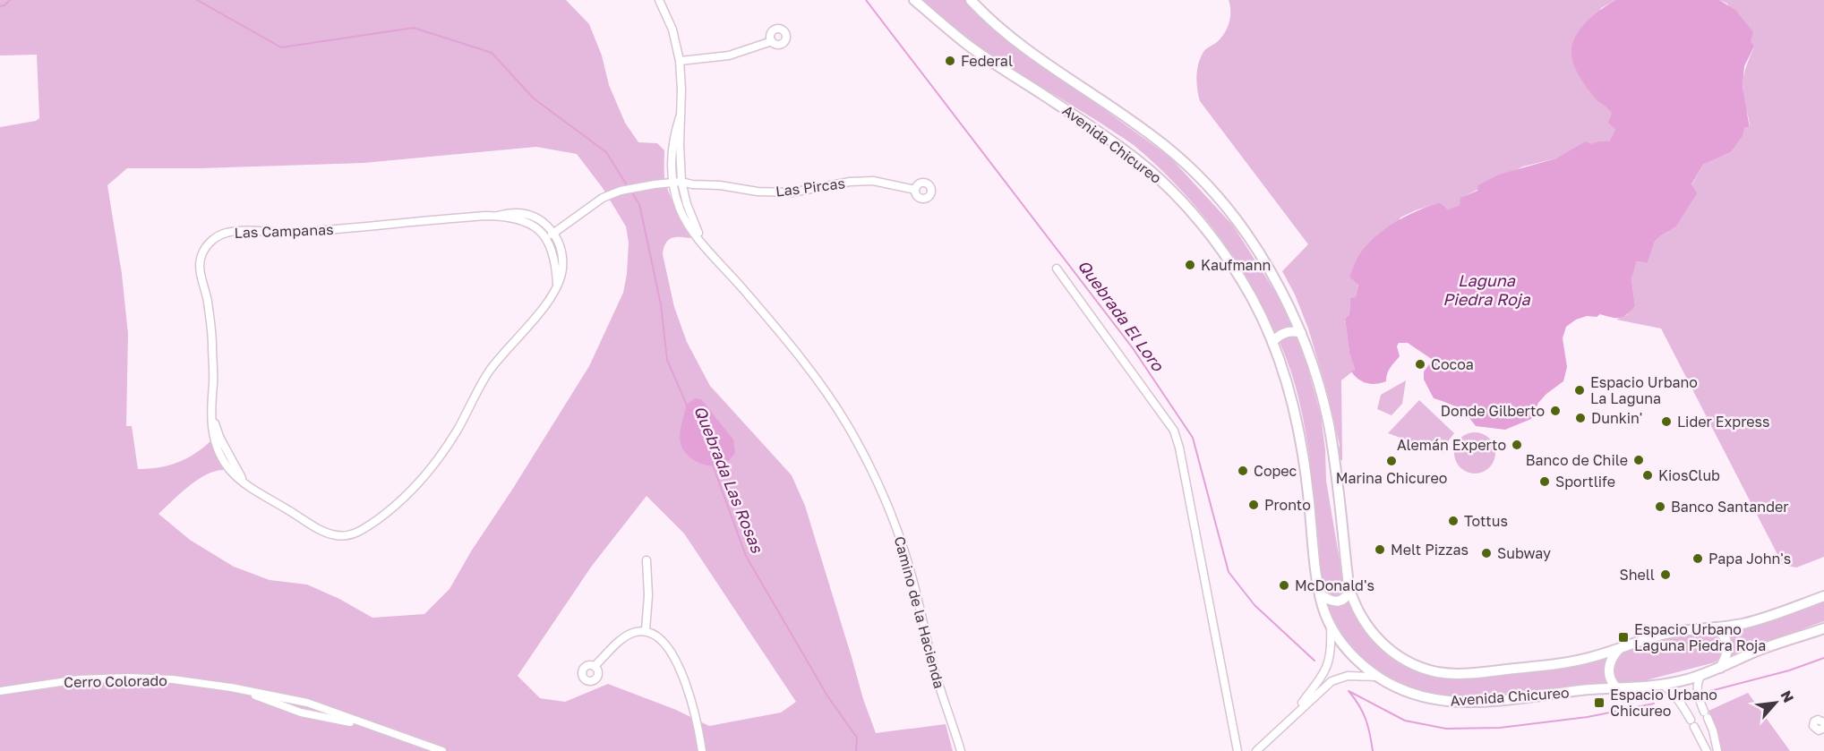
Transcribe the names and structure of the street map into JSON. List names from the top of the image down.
{
  "streets": {
    "main road": ["Avenida Chicureo"],
    "street": [
      "Las Pircas",
      "Las Campanas",
      "Camino de la Hacienda",
      "Cerro Colorado"
    ]
  },
  "crossings": [
    ["Las Pircas", "Camino de la Hacienda"]
  ],
  "water": ["Laguna Piedra Roja", "Quebrada El Loro", "Quebrada Las Rosas"],
  "places": {
    "other": [
      "Federal",
      "Kaufmann",
      "Cocoa",
      "Espacio Urbano La Laguna",
      "Donde Gilberto",
      "Dunkin'",
      "Lider Express",
      "Alemán Experto",
      "Banco de Chile",
      "Marina Chicureo",
      "Copec",
      "KiosClub",
      "Sportlife",
      "Pronto",
      "Banco Santander",
      "Tottus",
      "Melt Pizzas",
      "Subway",
      "Papa John's",
      "Shell",
      "McDonald's"
    ],
    "transit": ["Espacio Urbano Laguna Piedra Roja", "Espacio Urbano Chicureo"]
  },
  "north": "top right"
}
